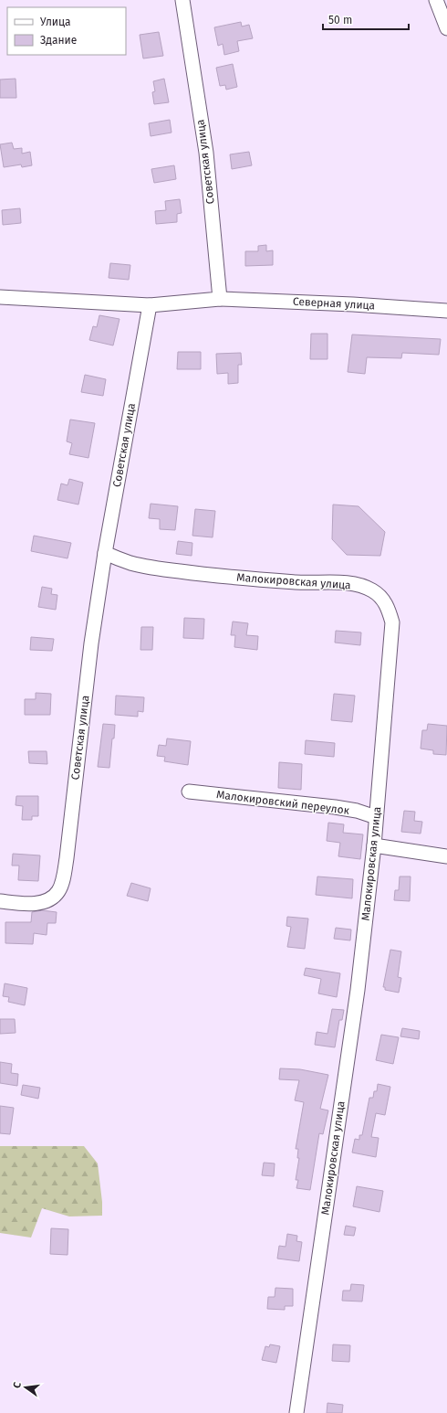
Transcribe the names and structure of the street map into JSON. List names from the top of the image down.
{
  "streets": {
    "street": [
      "Советская улица",
      "Северная улица",
      "Малокировская улица",
      "Малокировский переулок"
    ]
  },
  "crossings": [
    ["Советская улица", "Северная улица"],
    ["Советская улица", "Малокировская улица"],
    ["Малокировская улица", "Малокировский переулок"]
  ],
  "legend": ["Улица", "Здание"],
  "scale_bar": "50 m",
  "north": "left"
}
